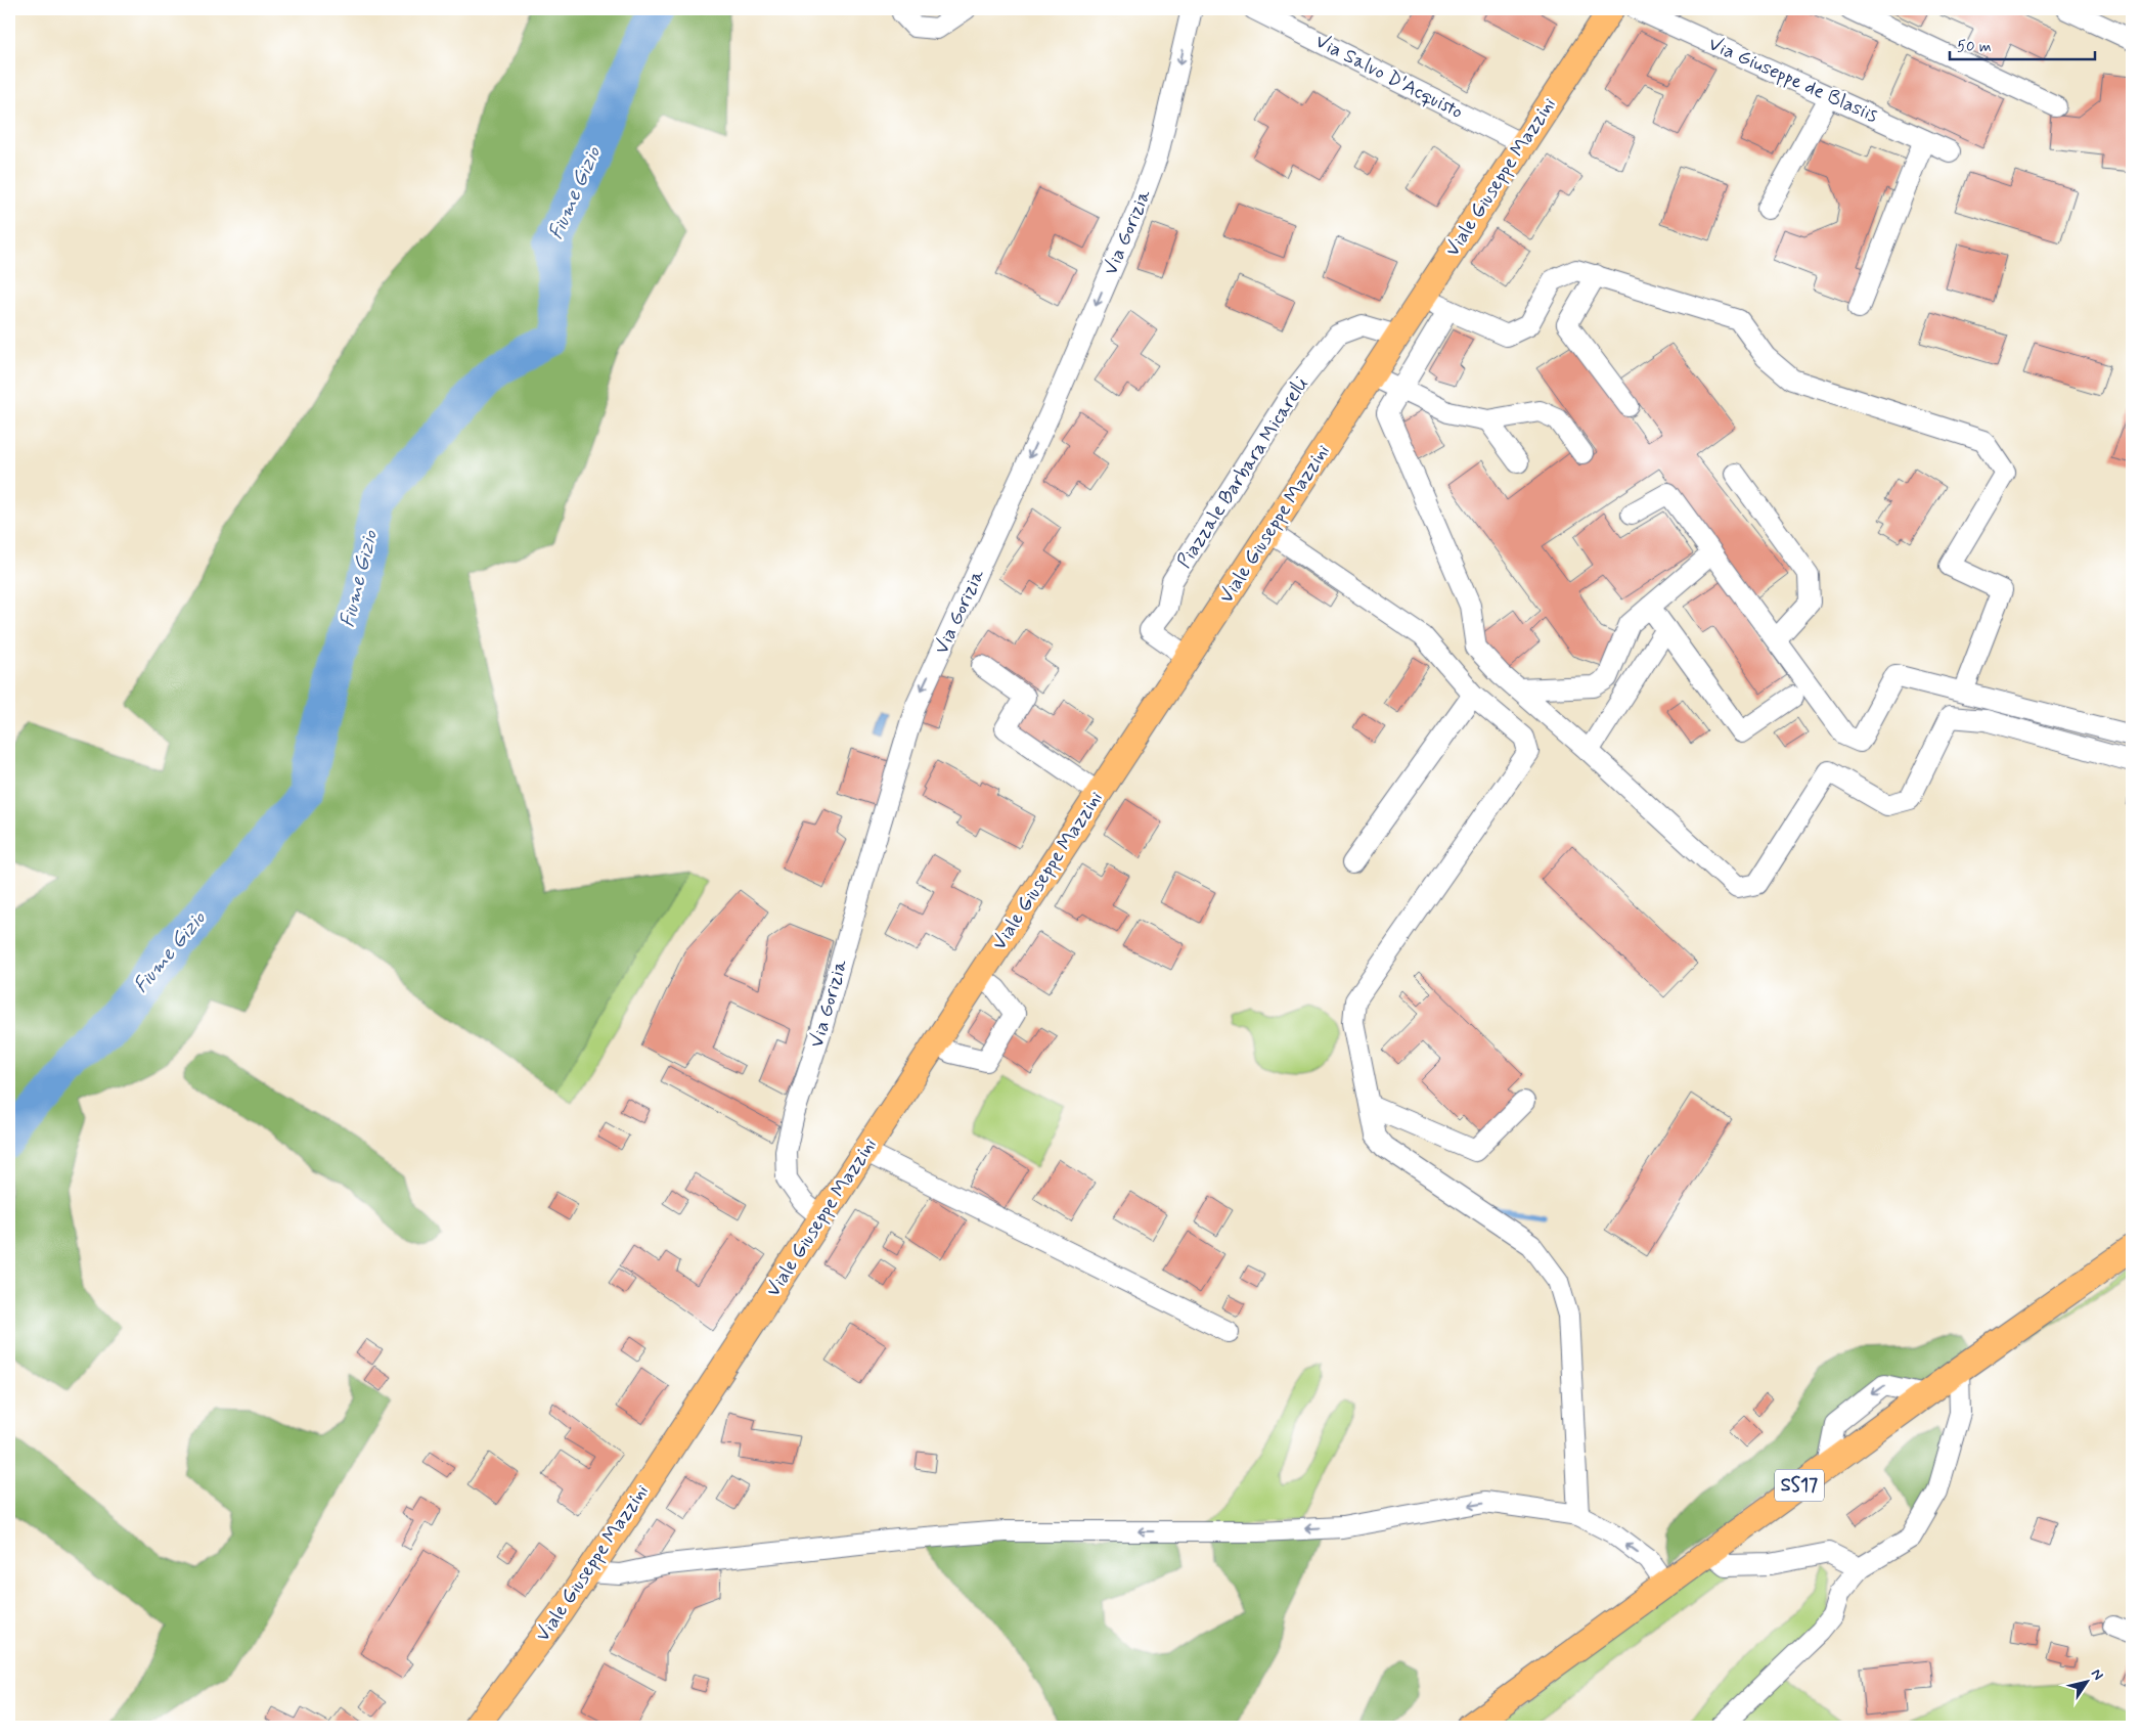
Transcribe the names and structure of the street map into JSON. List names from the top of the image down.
{
  "streets": {
    "main road": ["Viale Giuseppe Mazzini", "SS17"],
    "street": [
      "Via Salvo D'Acquisto",
      "Via Giuseppe de Blasiis",
      "Via Gorizia",
      "Piazzale Barbara Micarelli"
    ]
  },
  "crossings": [
    ["Via Salvo D'Acquisto", "Viale Giuseppe Mazzini"],
    ["Viale Giuseppe Mazzini", "Via Gorizia"],
    ["Viale Giuseppe Mazzini", "Piazzale Barbara Micarelli"]
  ],
  "one_way": ["Via Gorizia"],
  "water": ["Fiume Gizio"],
  "scale_bar": "50 m",
  "north": "top right"
}
